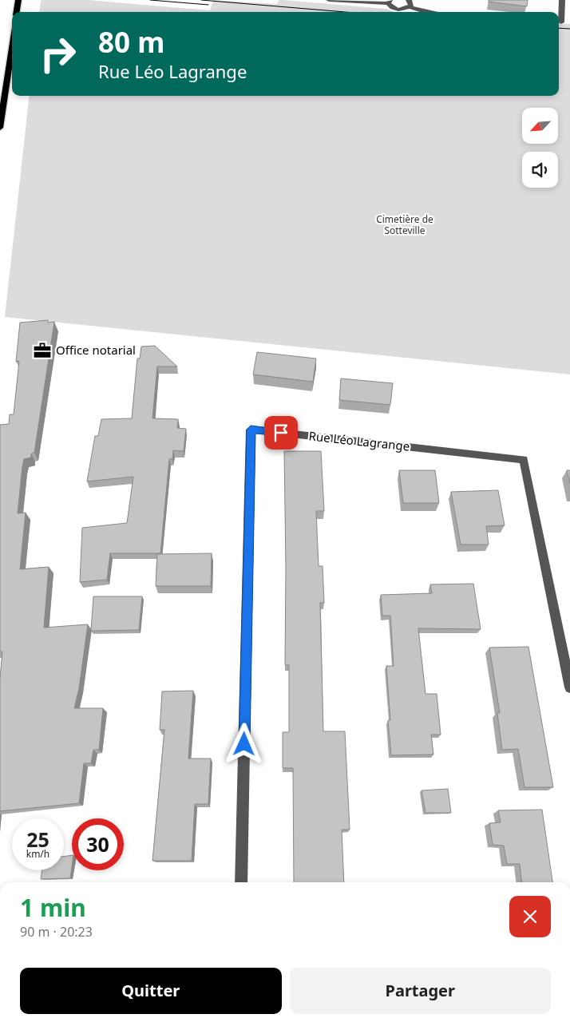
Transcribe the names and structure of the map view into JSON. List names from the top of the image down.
{
  "streets": {
    "street": ["Rue Léo Lagrange"]
  },
  "parks": ["Cimetière de Sotteville"],
  "places": {
    "office": ["Office notarial"]
  },
  "north": "bottom left",
  "page": {
    "turn": ["80 m", "Rue Léo Lagrange"],
    "speed": "25 km/h",
    "limit": "30",
    "heading": ["1 min", "90 m · 20:23"],
    "buttons": ["Quitter", "Partager"]
  }
}
